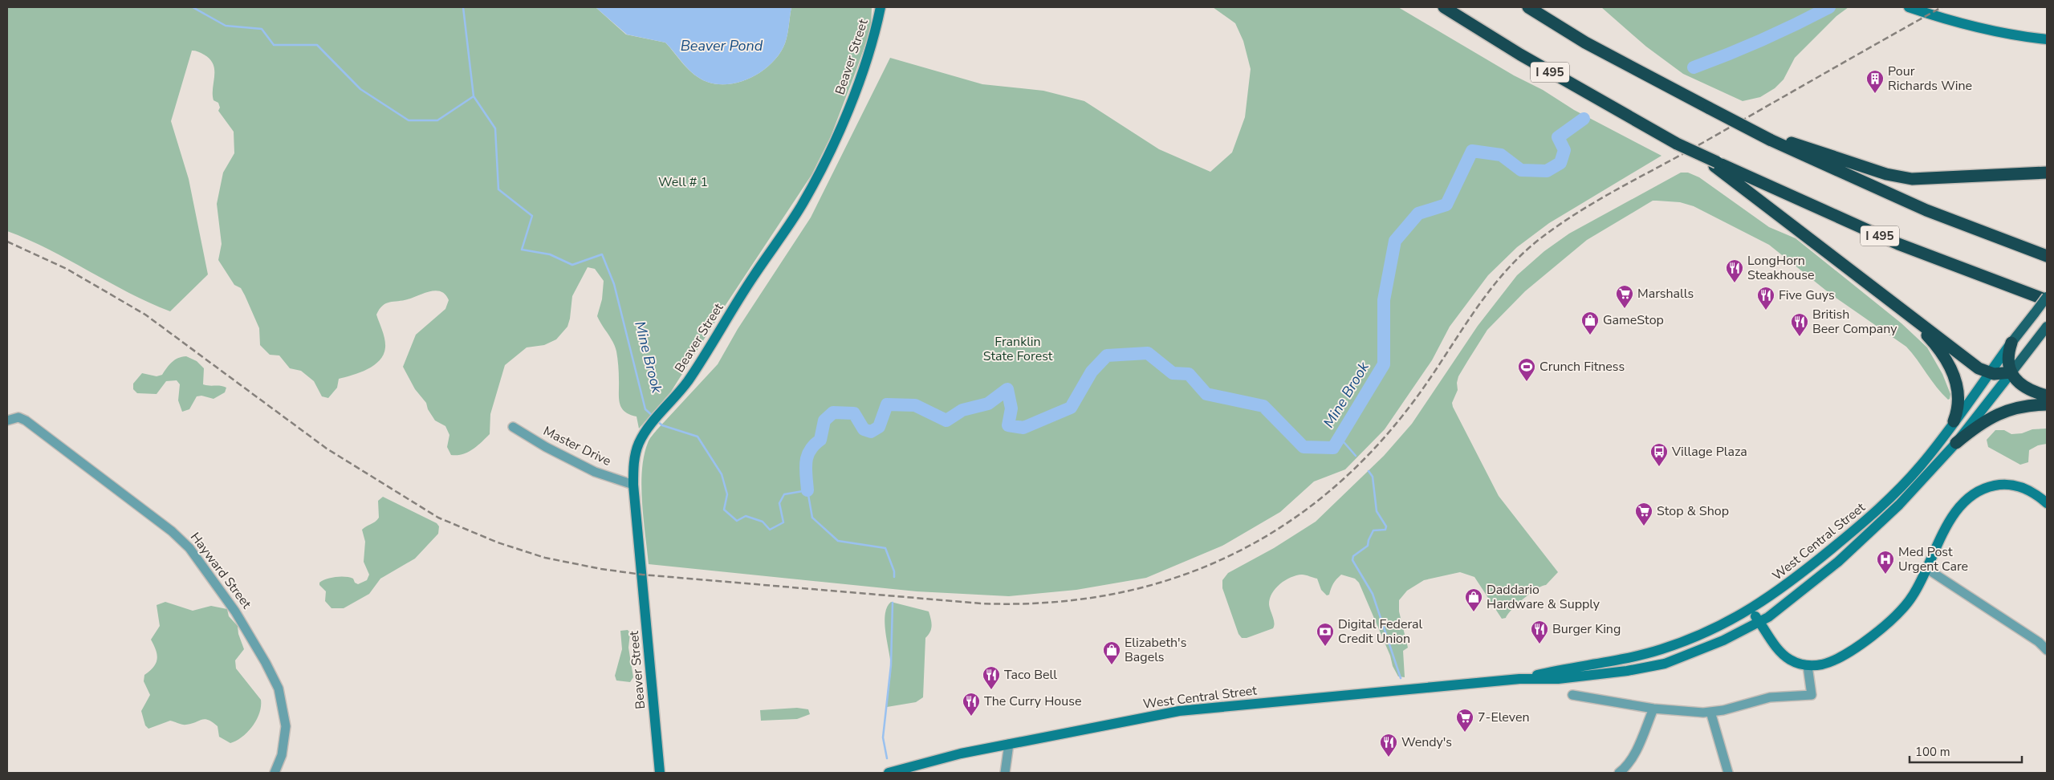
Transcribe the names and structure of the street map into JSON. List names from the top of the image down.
{
  "streets": {
    "highway": ["I 495"],
    "main road": ["Beaver Street", "West Central Street"],
    "street": ["Master Drive", "Hayward Street"]
  },
  "crossings": [
    ["Beaver Street", "Master Drive"],
    ["I 495", "West Central Street"]
  ],
  "water": ["Beaver Pond", "Mine Brook"],
  "parks": ["Well # 1", "Franklin State Forest"],
  "places": {
    "building": ["Pour Richards Wine"],
    "restaurant": [
      "LongHorn Steakhouse",
      "Five Guys",
      "British Beer Company",
      "Burger King",
      "Taco Bell",
      "The Curry House",
      "Wendy's"
    ],
    "supermarket": ["Marshalls", "Stop & Shop", "7-Eleven"],
    "shop": ["GameStop", "Daddario Hardware & Supply", "Elizabeth's Bagels"],
    "sports": ["Crunch Fitness"],
    "bus stop": ["Village Plaza"],
    "hospital": ["Med Post Urgent Care"],
    "bank": ["Digital Federal Credit Union"]
  },
  "scale_bar": "100 m"
}
